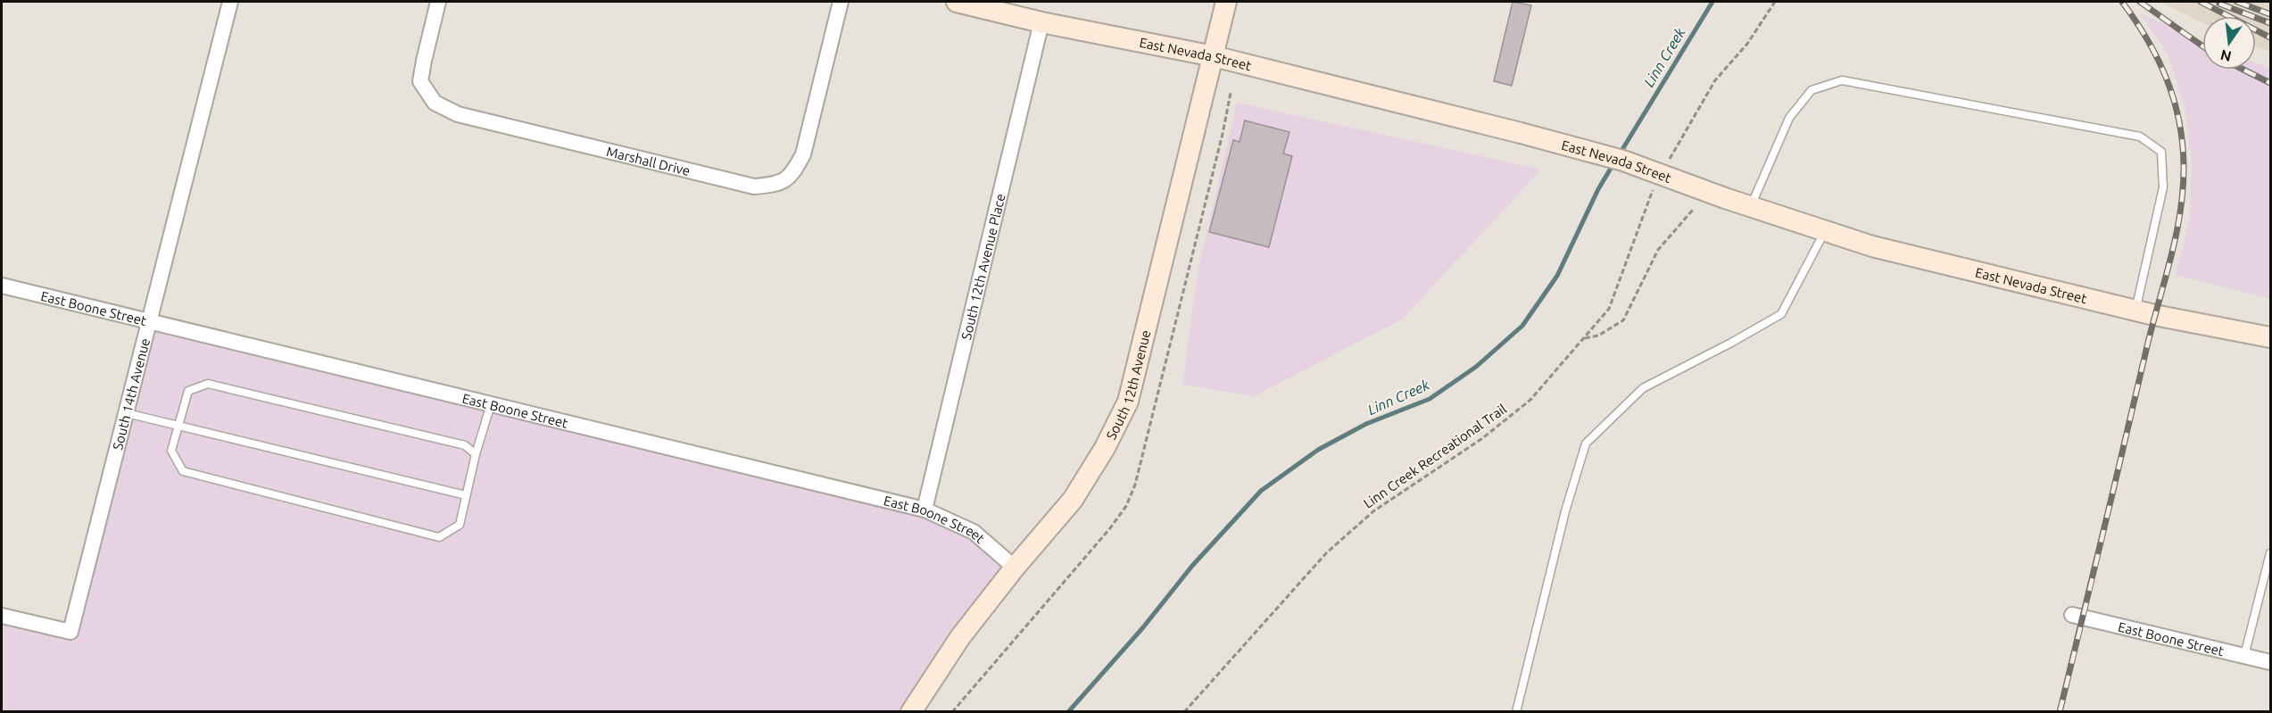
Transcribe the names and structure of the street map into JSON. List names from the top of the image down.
{
  "streets": {
    "main road": ["East Nevada Street", "South 12th Avenue"],
    "street": [
      "Marshall Drive",
      "South 12th Avenue Place",
      "East Boone Street",
      "South 14th Avenue"
    ],
    "path": ["Linn Creek Recreational Trail"]
  },
  "crossings": [
    ["East Nevada Street", "South 12th Avenue Place"],
    ["East Nevada Street", "South 12th Avenue"],
    ["South 12th Avenue Place", "East Boone Street"],
    ["East Boone Street", "South 12th Avenue"],
    ["East Boone Street", "South 14th Avenue"]
  ],
  "water": ["Linn Creek"],
  "north": "bottom"
}
